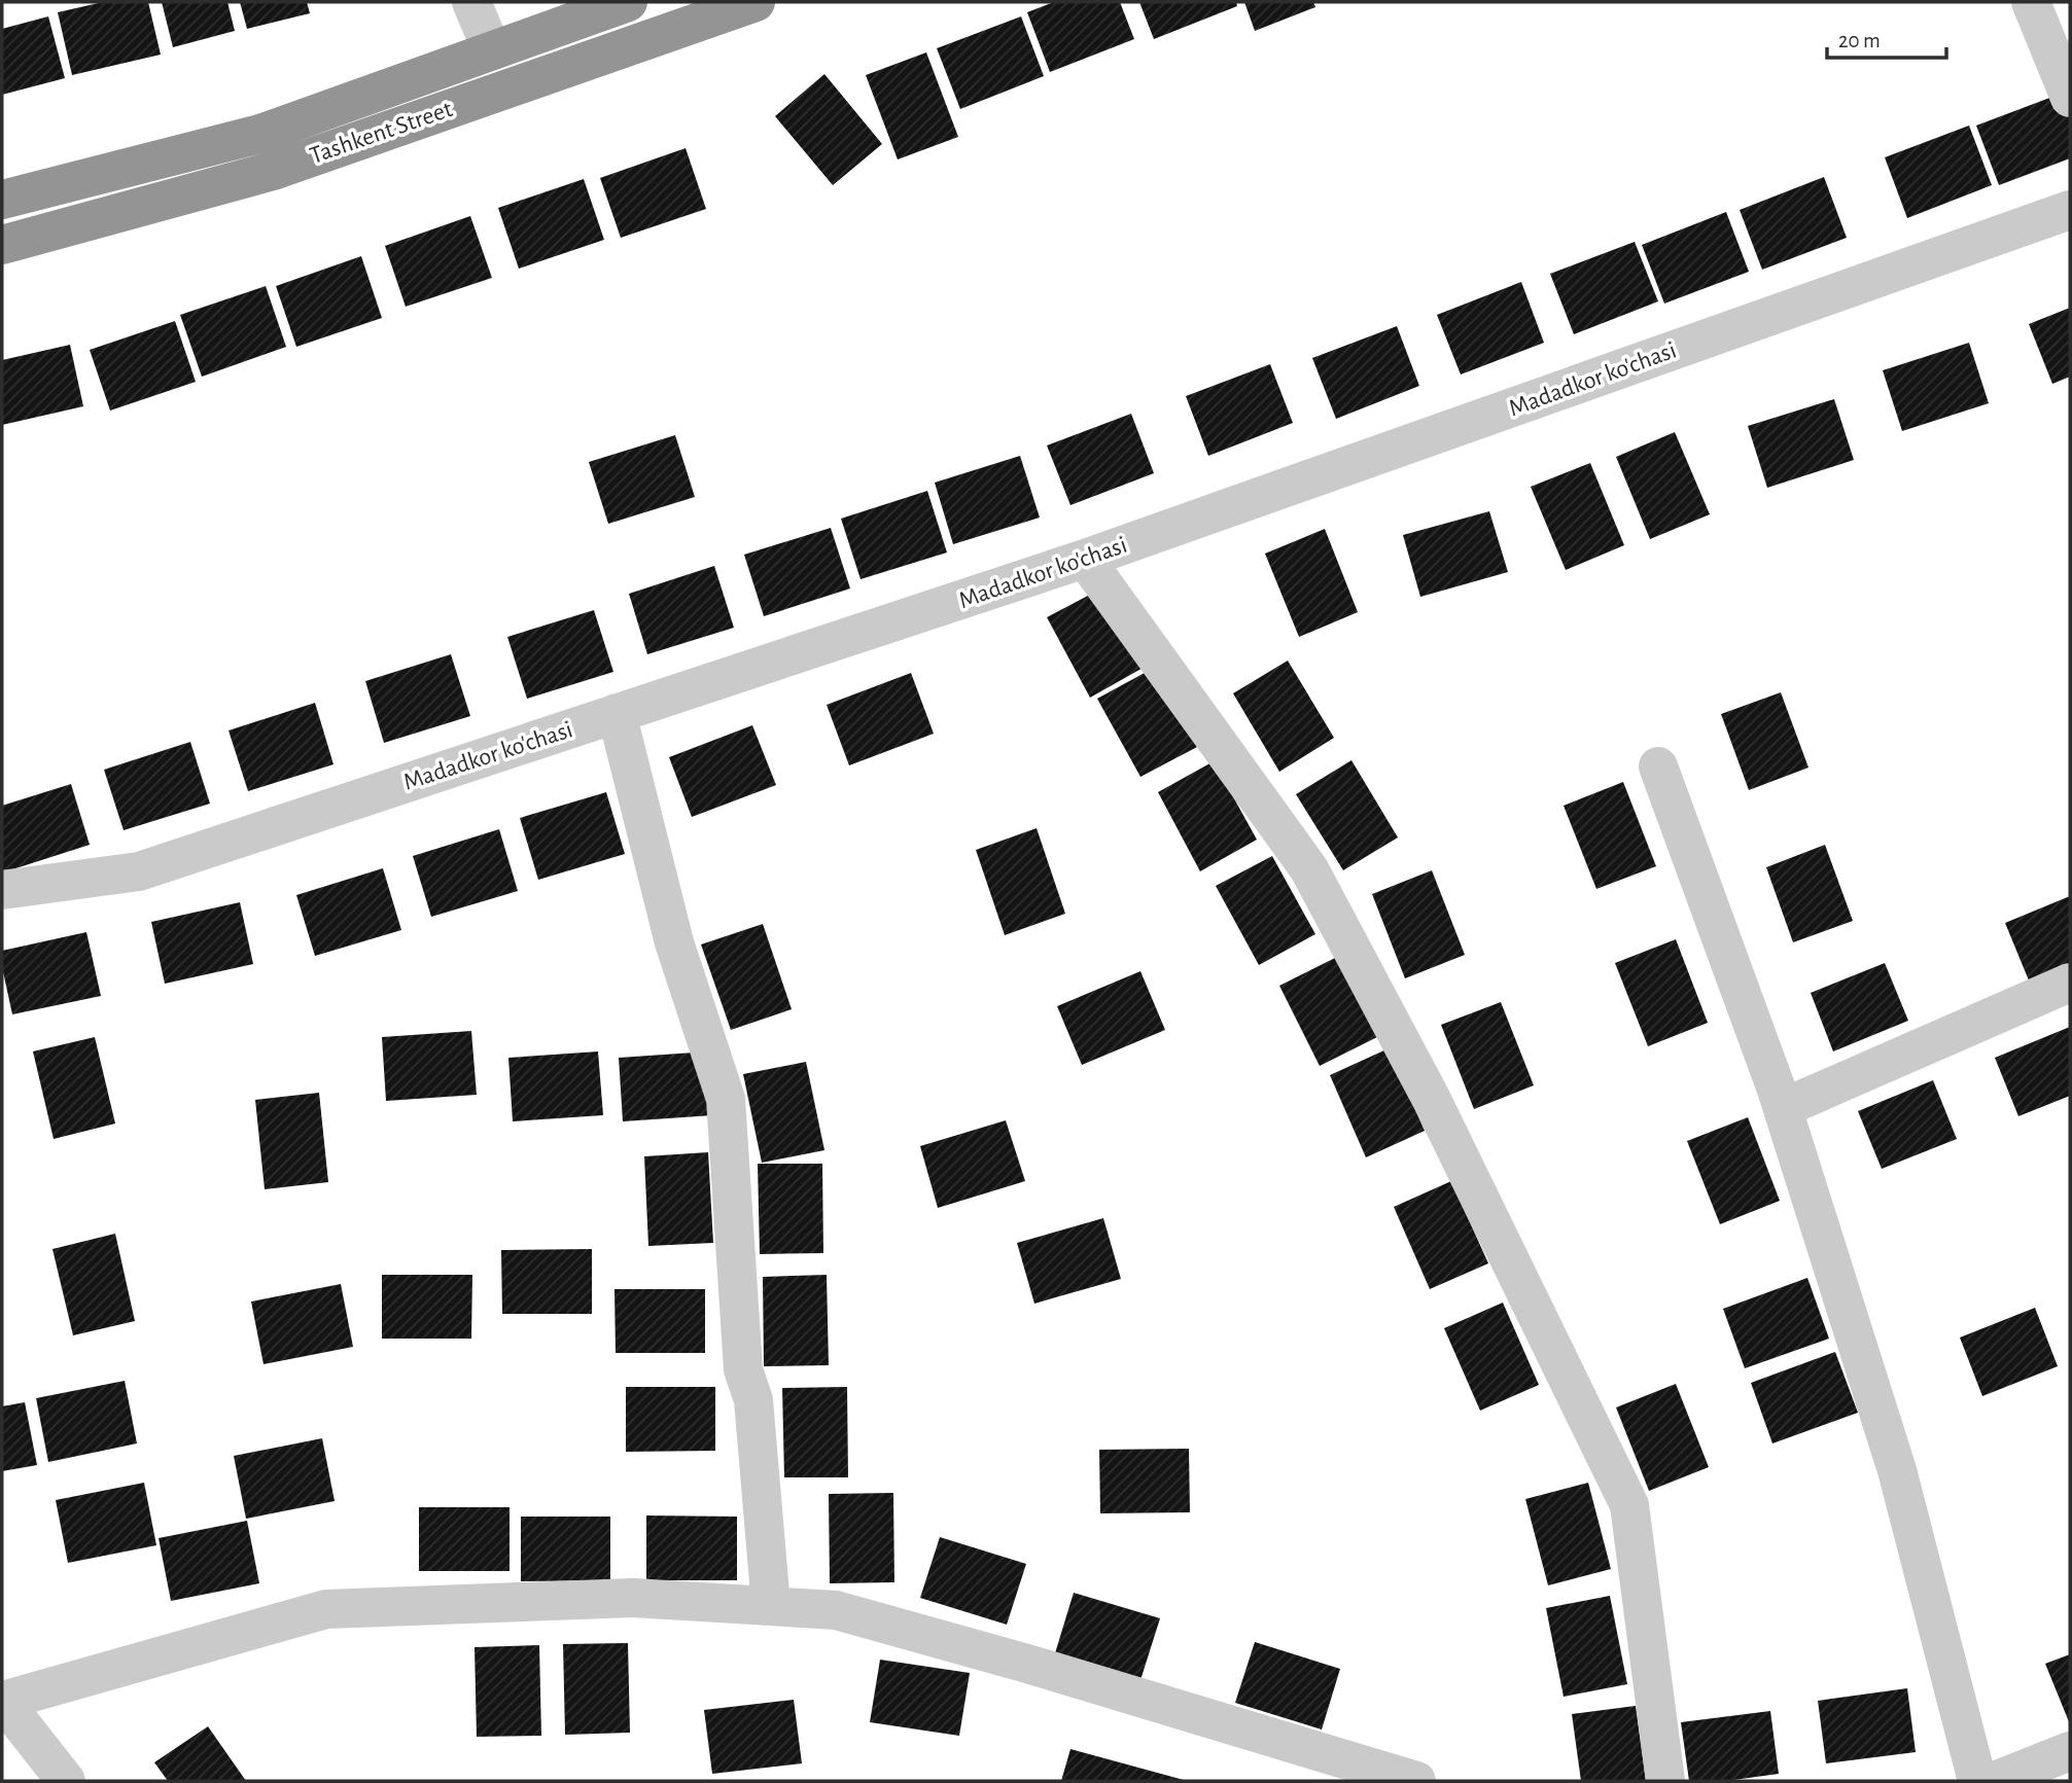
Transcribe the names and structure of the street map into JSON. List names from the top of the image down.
{
  "streets": {
    "highway": ["Tashkent Street"],
    "street": ["Madadkor ko'chasi"]
  },
  "scale_bar": "20 m"
}
